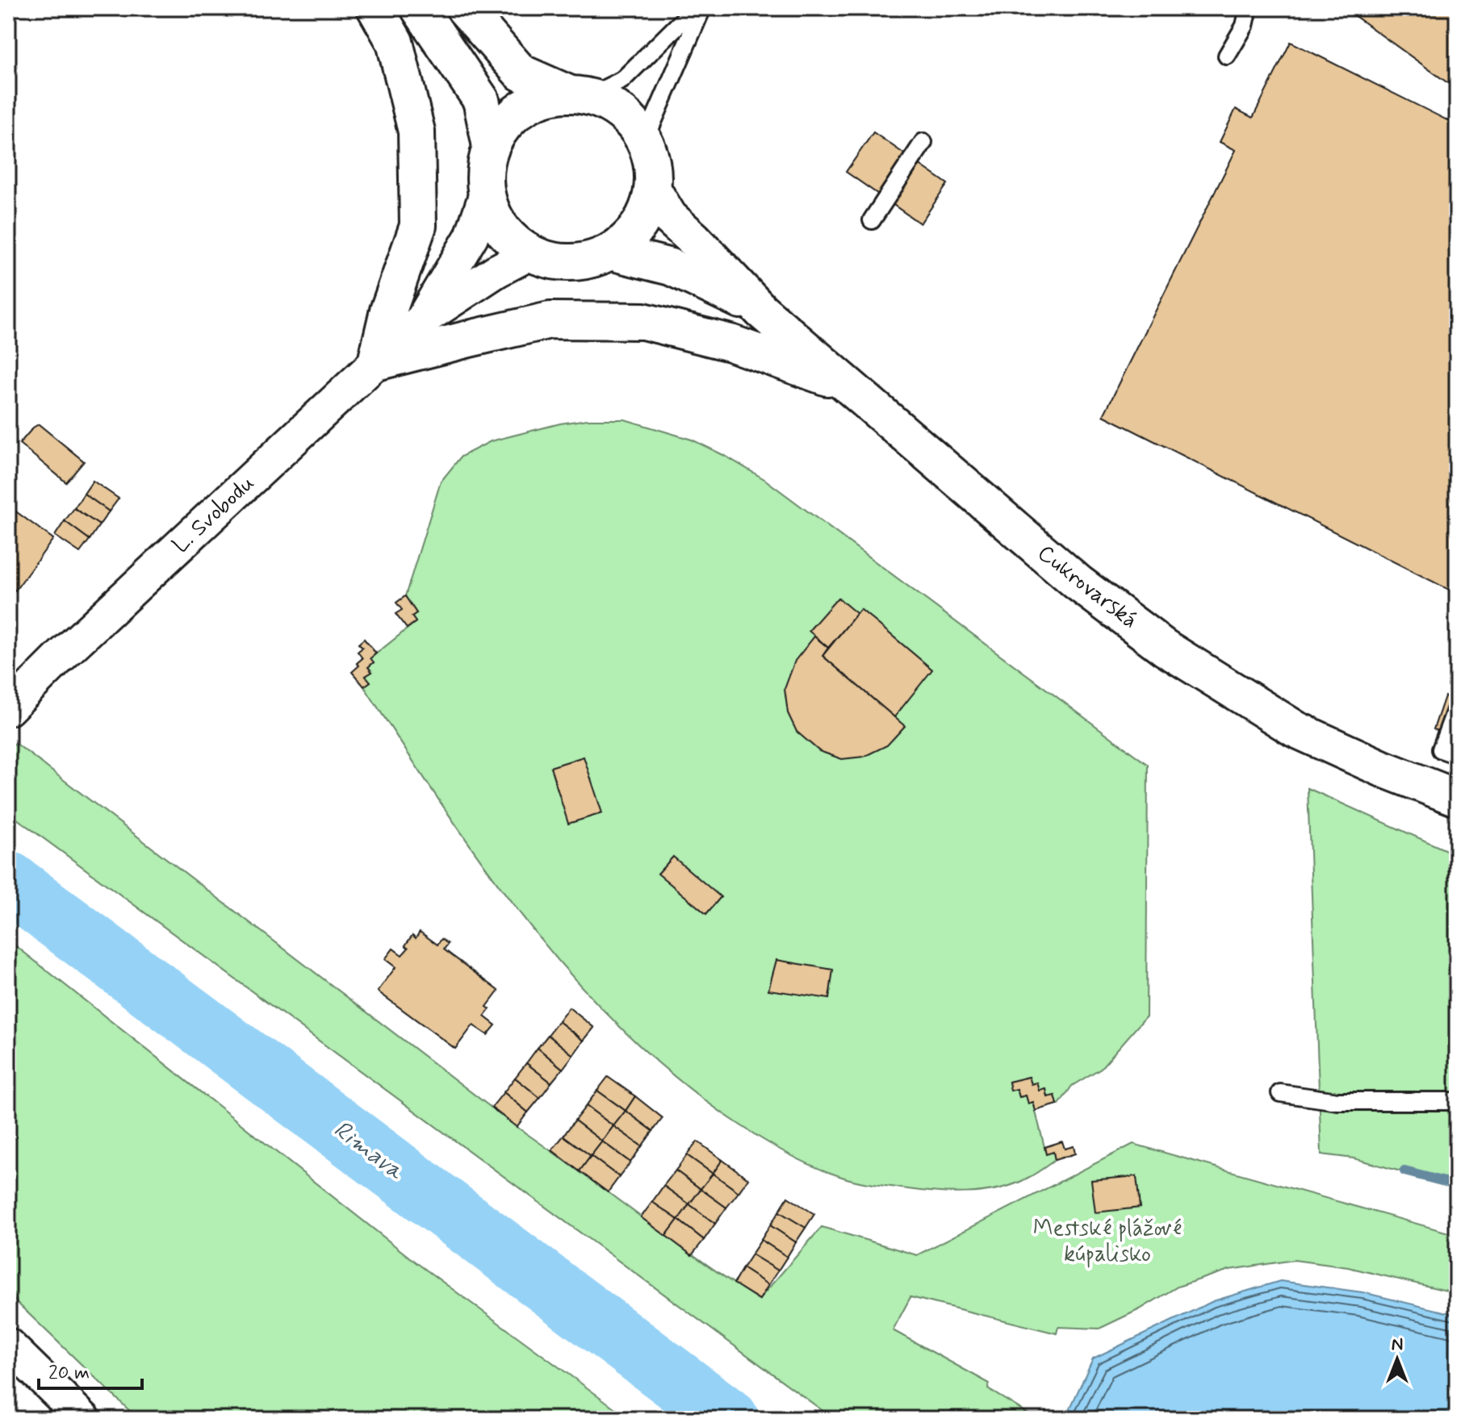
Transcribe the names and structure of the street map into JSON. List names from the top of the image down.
{
  "streets": {
    "main road": ["Cukrovarská"],
    "street": ["L. Svobodu"]
  },
  "water": ["Rimava"],
  "parks": ["Mestské plážové kúpalisko"],
  "scale_bar": "20 m",
  "north": "top"
}
